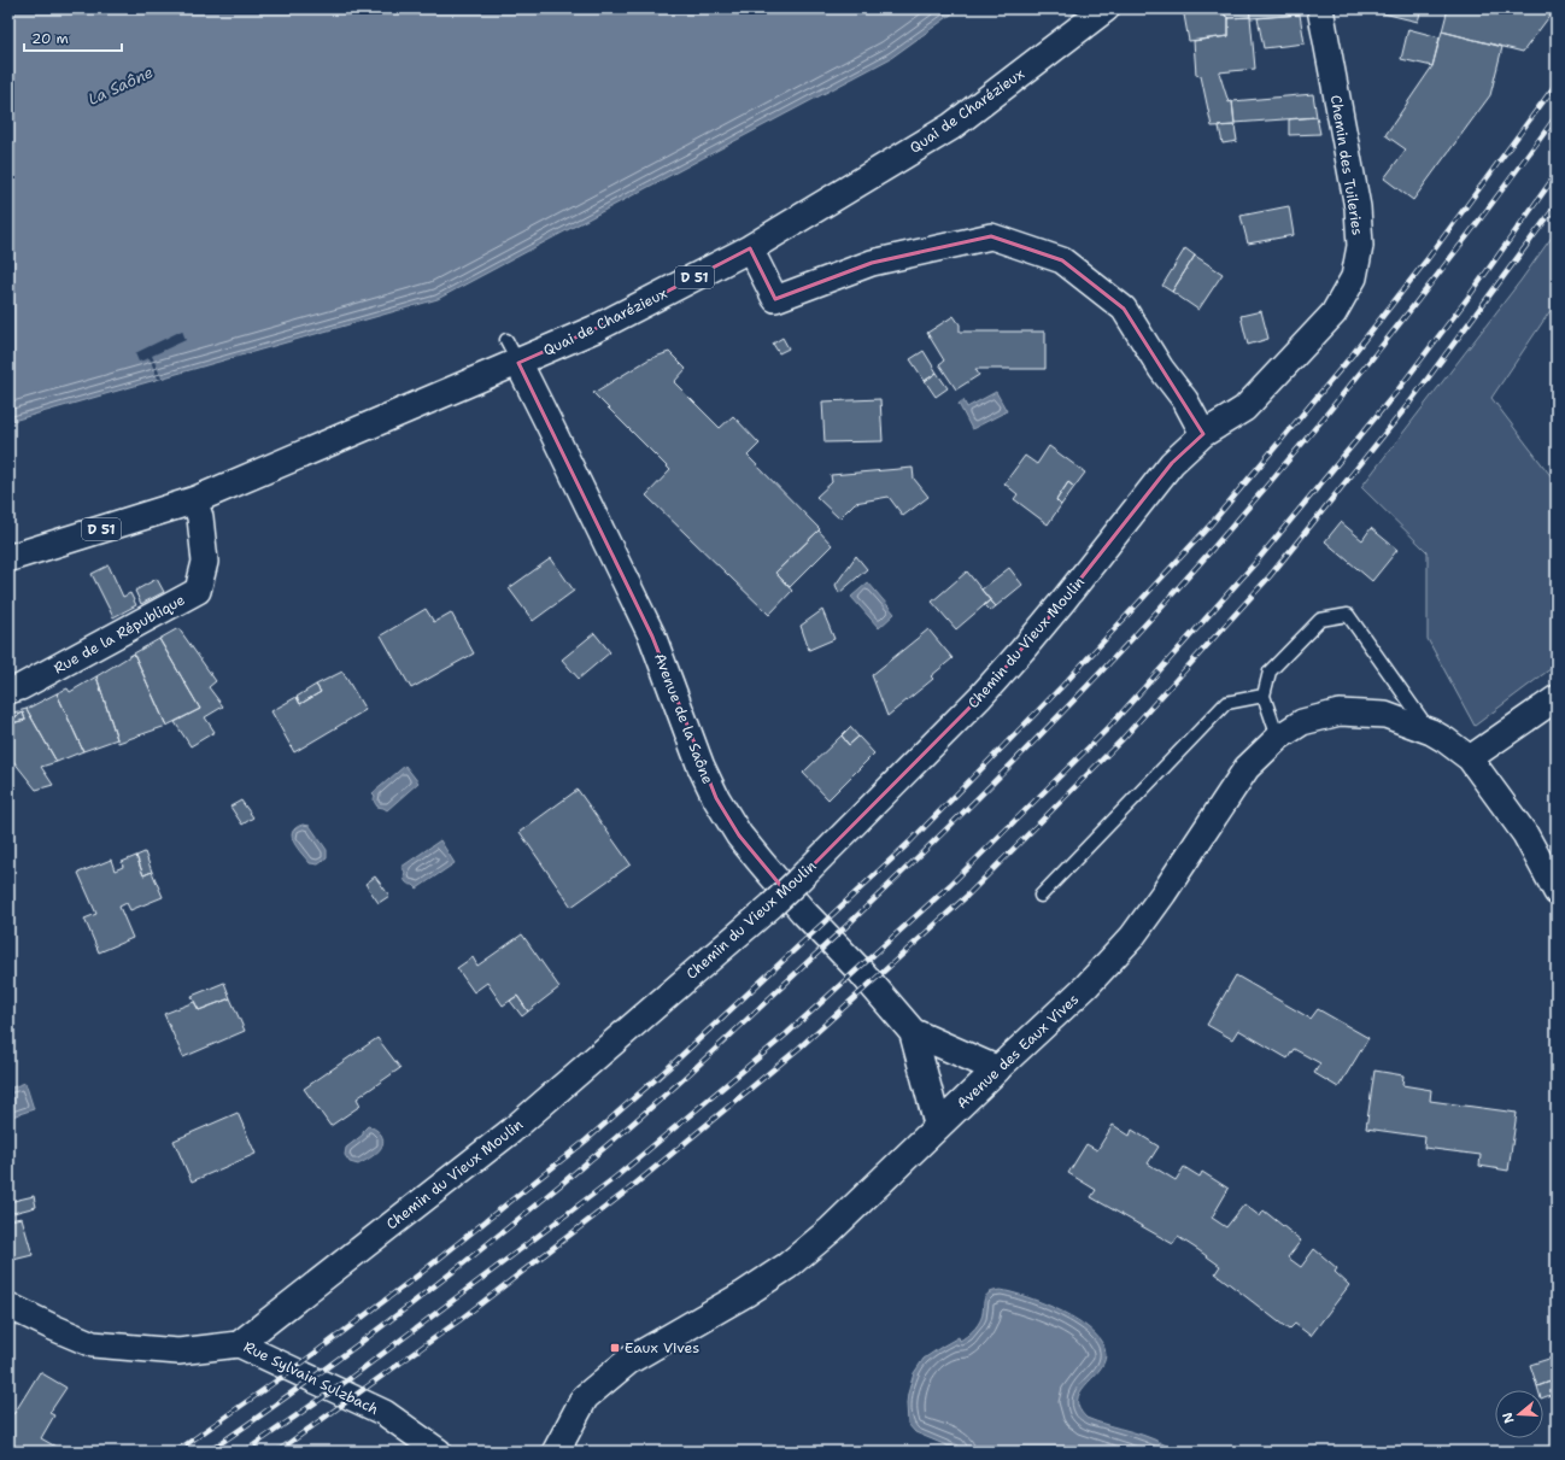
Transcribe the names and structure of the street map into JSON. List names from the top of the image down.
{
  "streets": {
    "main road": [
      "Quai de Charézieux",
      "D 51",
      "Avenue de la Saône",
      "Avenue des Eaux Vives"
    ],
    "street": [
      "Chemin des Tuileries",
      "Rue de la République",
      "Chemin du Vieux Moulin",
      "Rue Sylvain Sulzbach"
    ]
  },
  "crossings": [
    ["Quai de Charézieux", "D 51"],
    ["Quai de Charézieux", "Rue de la République"],
    ["Quai de Charézieux", "Avenue de la Saône"],
    ["Chemin des Tuileries", "Chemin du Vieux Moulin"],
    ["D 51", "Rue de la République"],
    ["Chemin du Vieux Moulin", "Rue Sylvain Sulzbach"],
    ["Avenue de la Saône", "Avenue des Eaux Vives"]
  ],
  "water": ["La Saône"],
  "places": {
    "transit": ["Eaux Vives"]
  },
  "scale_bar": "20 m",
  "north": "left"
}
